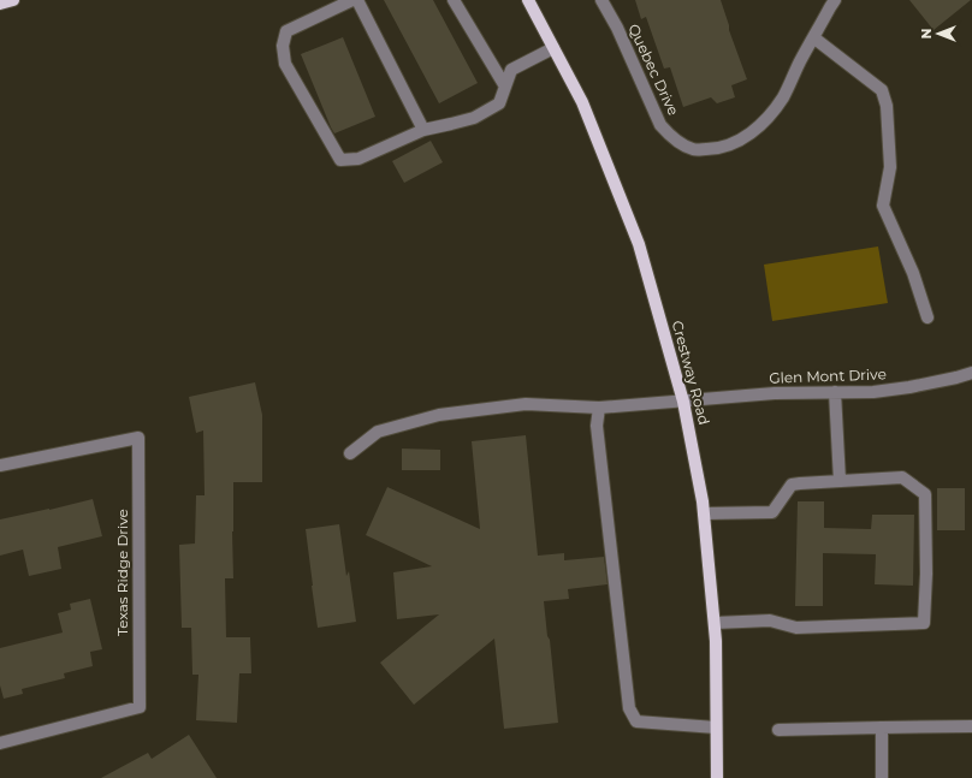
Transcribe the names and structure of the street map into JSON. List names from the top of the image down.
{
  "streets": {
    "main road": ["Crestway Road"],
    "street": ["Quebec Drive", "Glen Mont Drive", "Texas Ridge Drive"]
  },
  "crossings": [
    ["Crestway Road", "Glen Mont Drive"]
  ],
  "north": "left"
}
